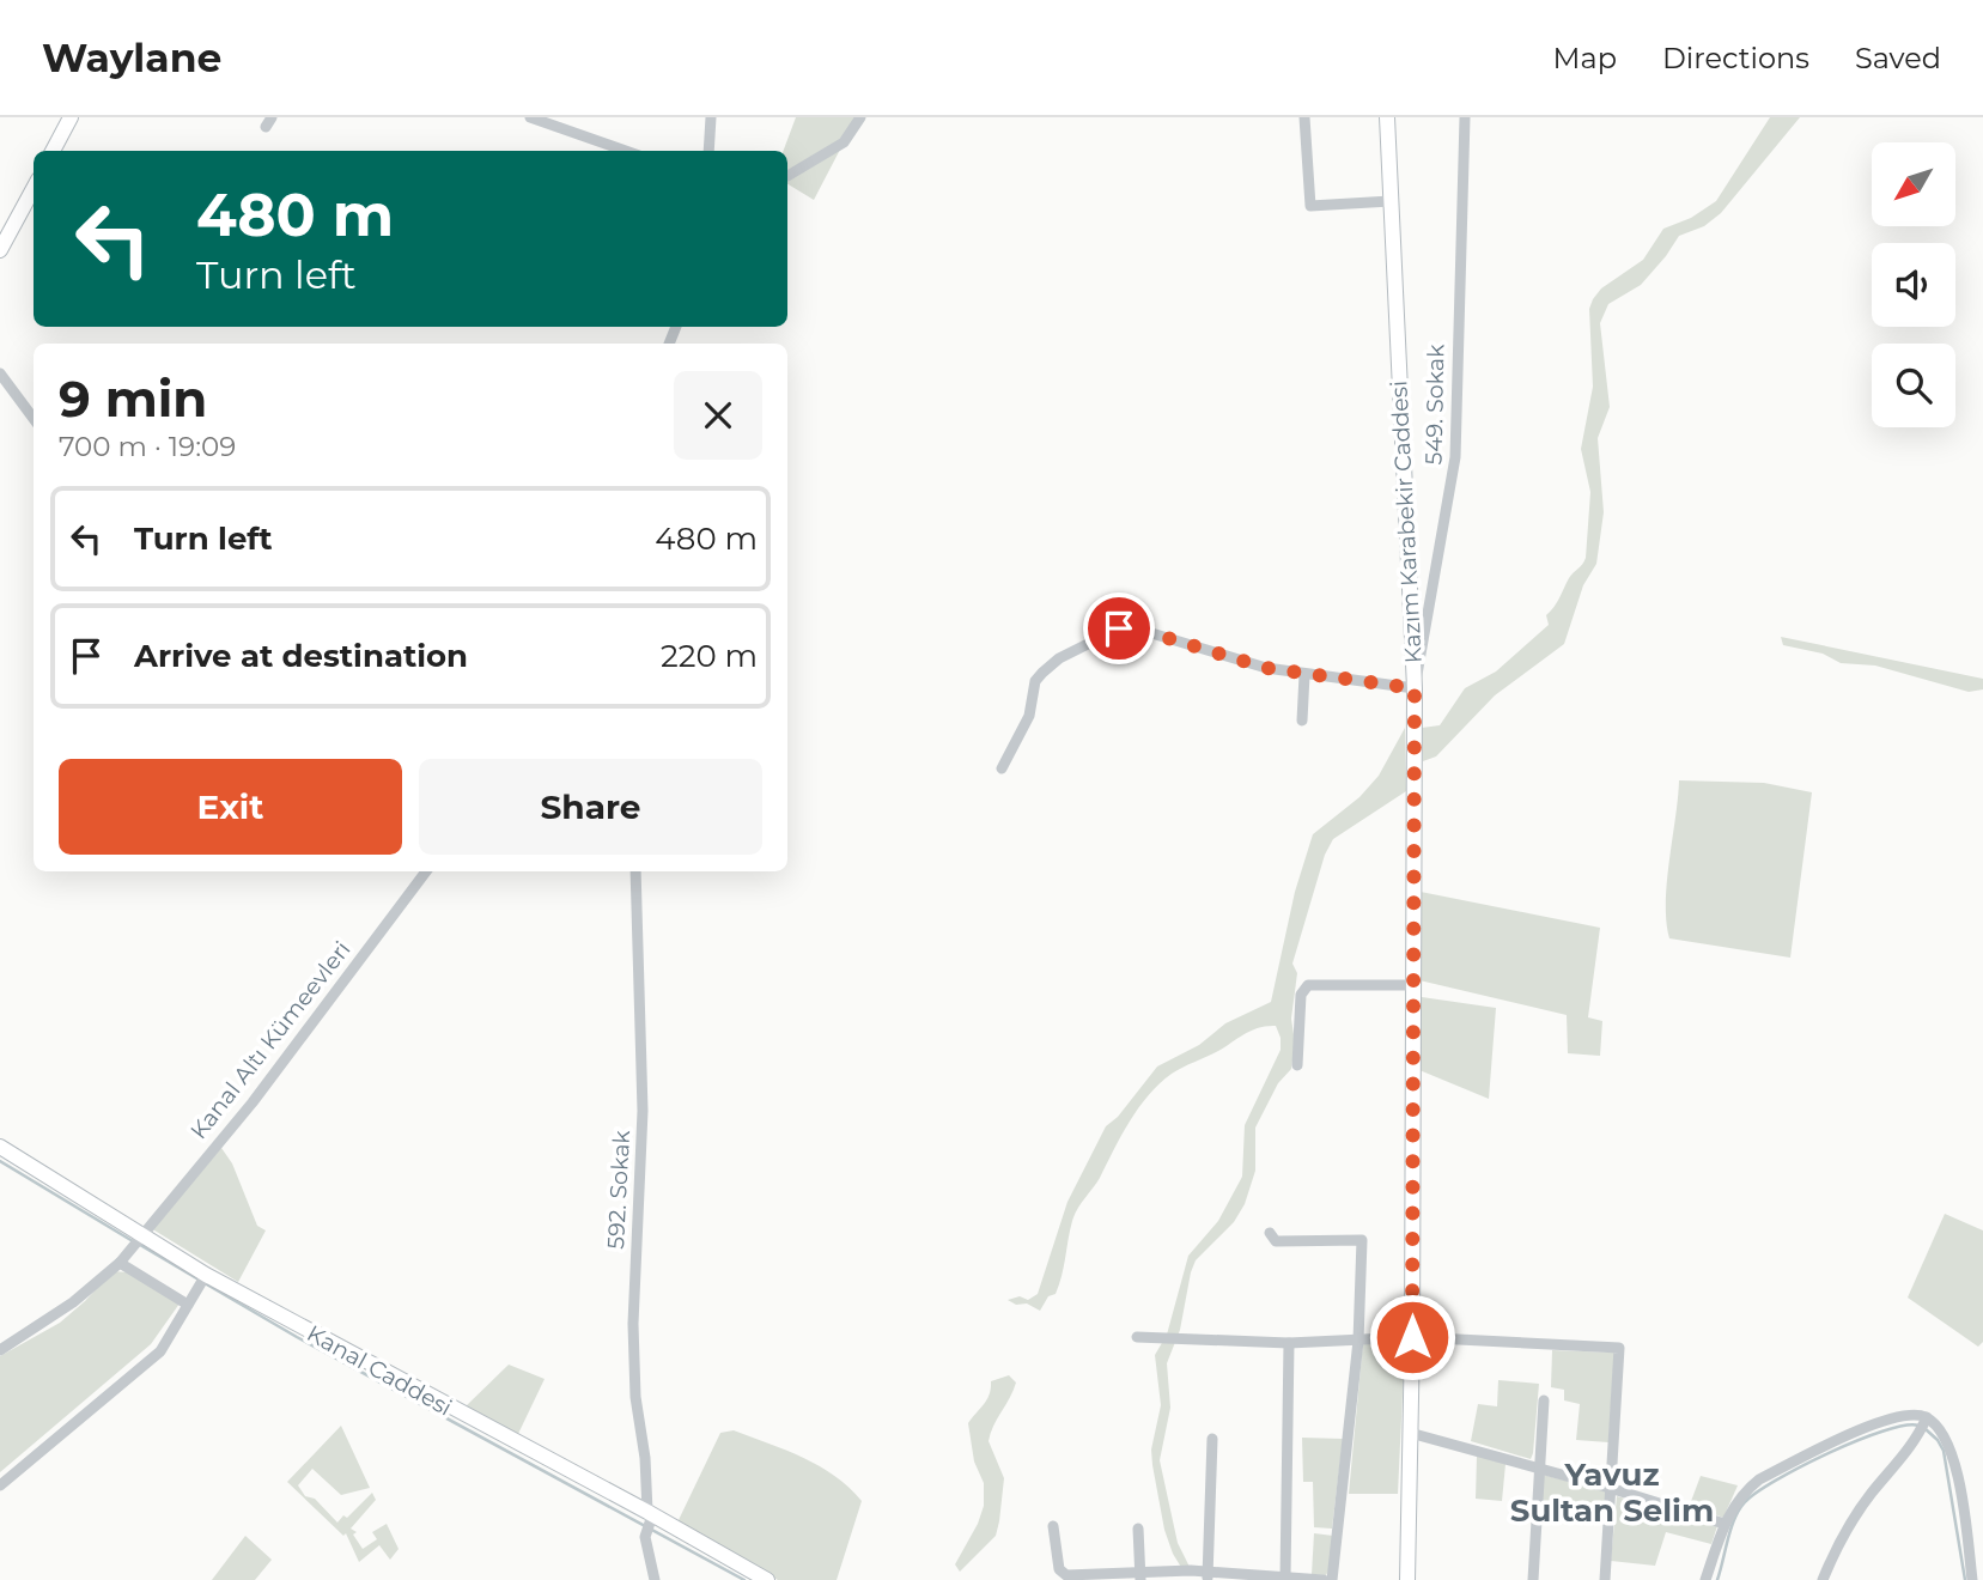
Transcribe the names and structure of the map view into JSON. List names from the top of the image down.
{
  "streets": {
    "street": [
      "549. Sokak",
      "Kazım Karabekir Caddesi",
      "Kanal Altı Kümeevleri",
      "592. Sokak",
      "Kanal Caddesi"
    ]
  },
  "crossings": [
    ["549. Sokak", "Kazım Karabekir Caddesi"],
    ["Kanal Altı Kümeevleri", "Kanal Caddesi"],
    ["592. Sokak", "Kanal Caddesi"]
  ],
  "districts": ["Yavuz Sultan Selim"],
  "north": "bottom left",
  "page": {
    "header": "Waylane",
    "nav": ["Map", "Directions", "Saved"],
    "turn": ["480 m", "Turn left"],
    "heading": ["9 min", "700 m · 19:09"],
    "list": [
      {
        "name": "Turn left",
        "value": "480 m"
      },
      {
        "name": "Arrive at destination",
        "value": "220 m"
      }
    ],
    "buttons": ["Exit", "Share"]
  }
}
